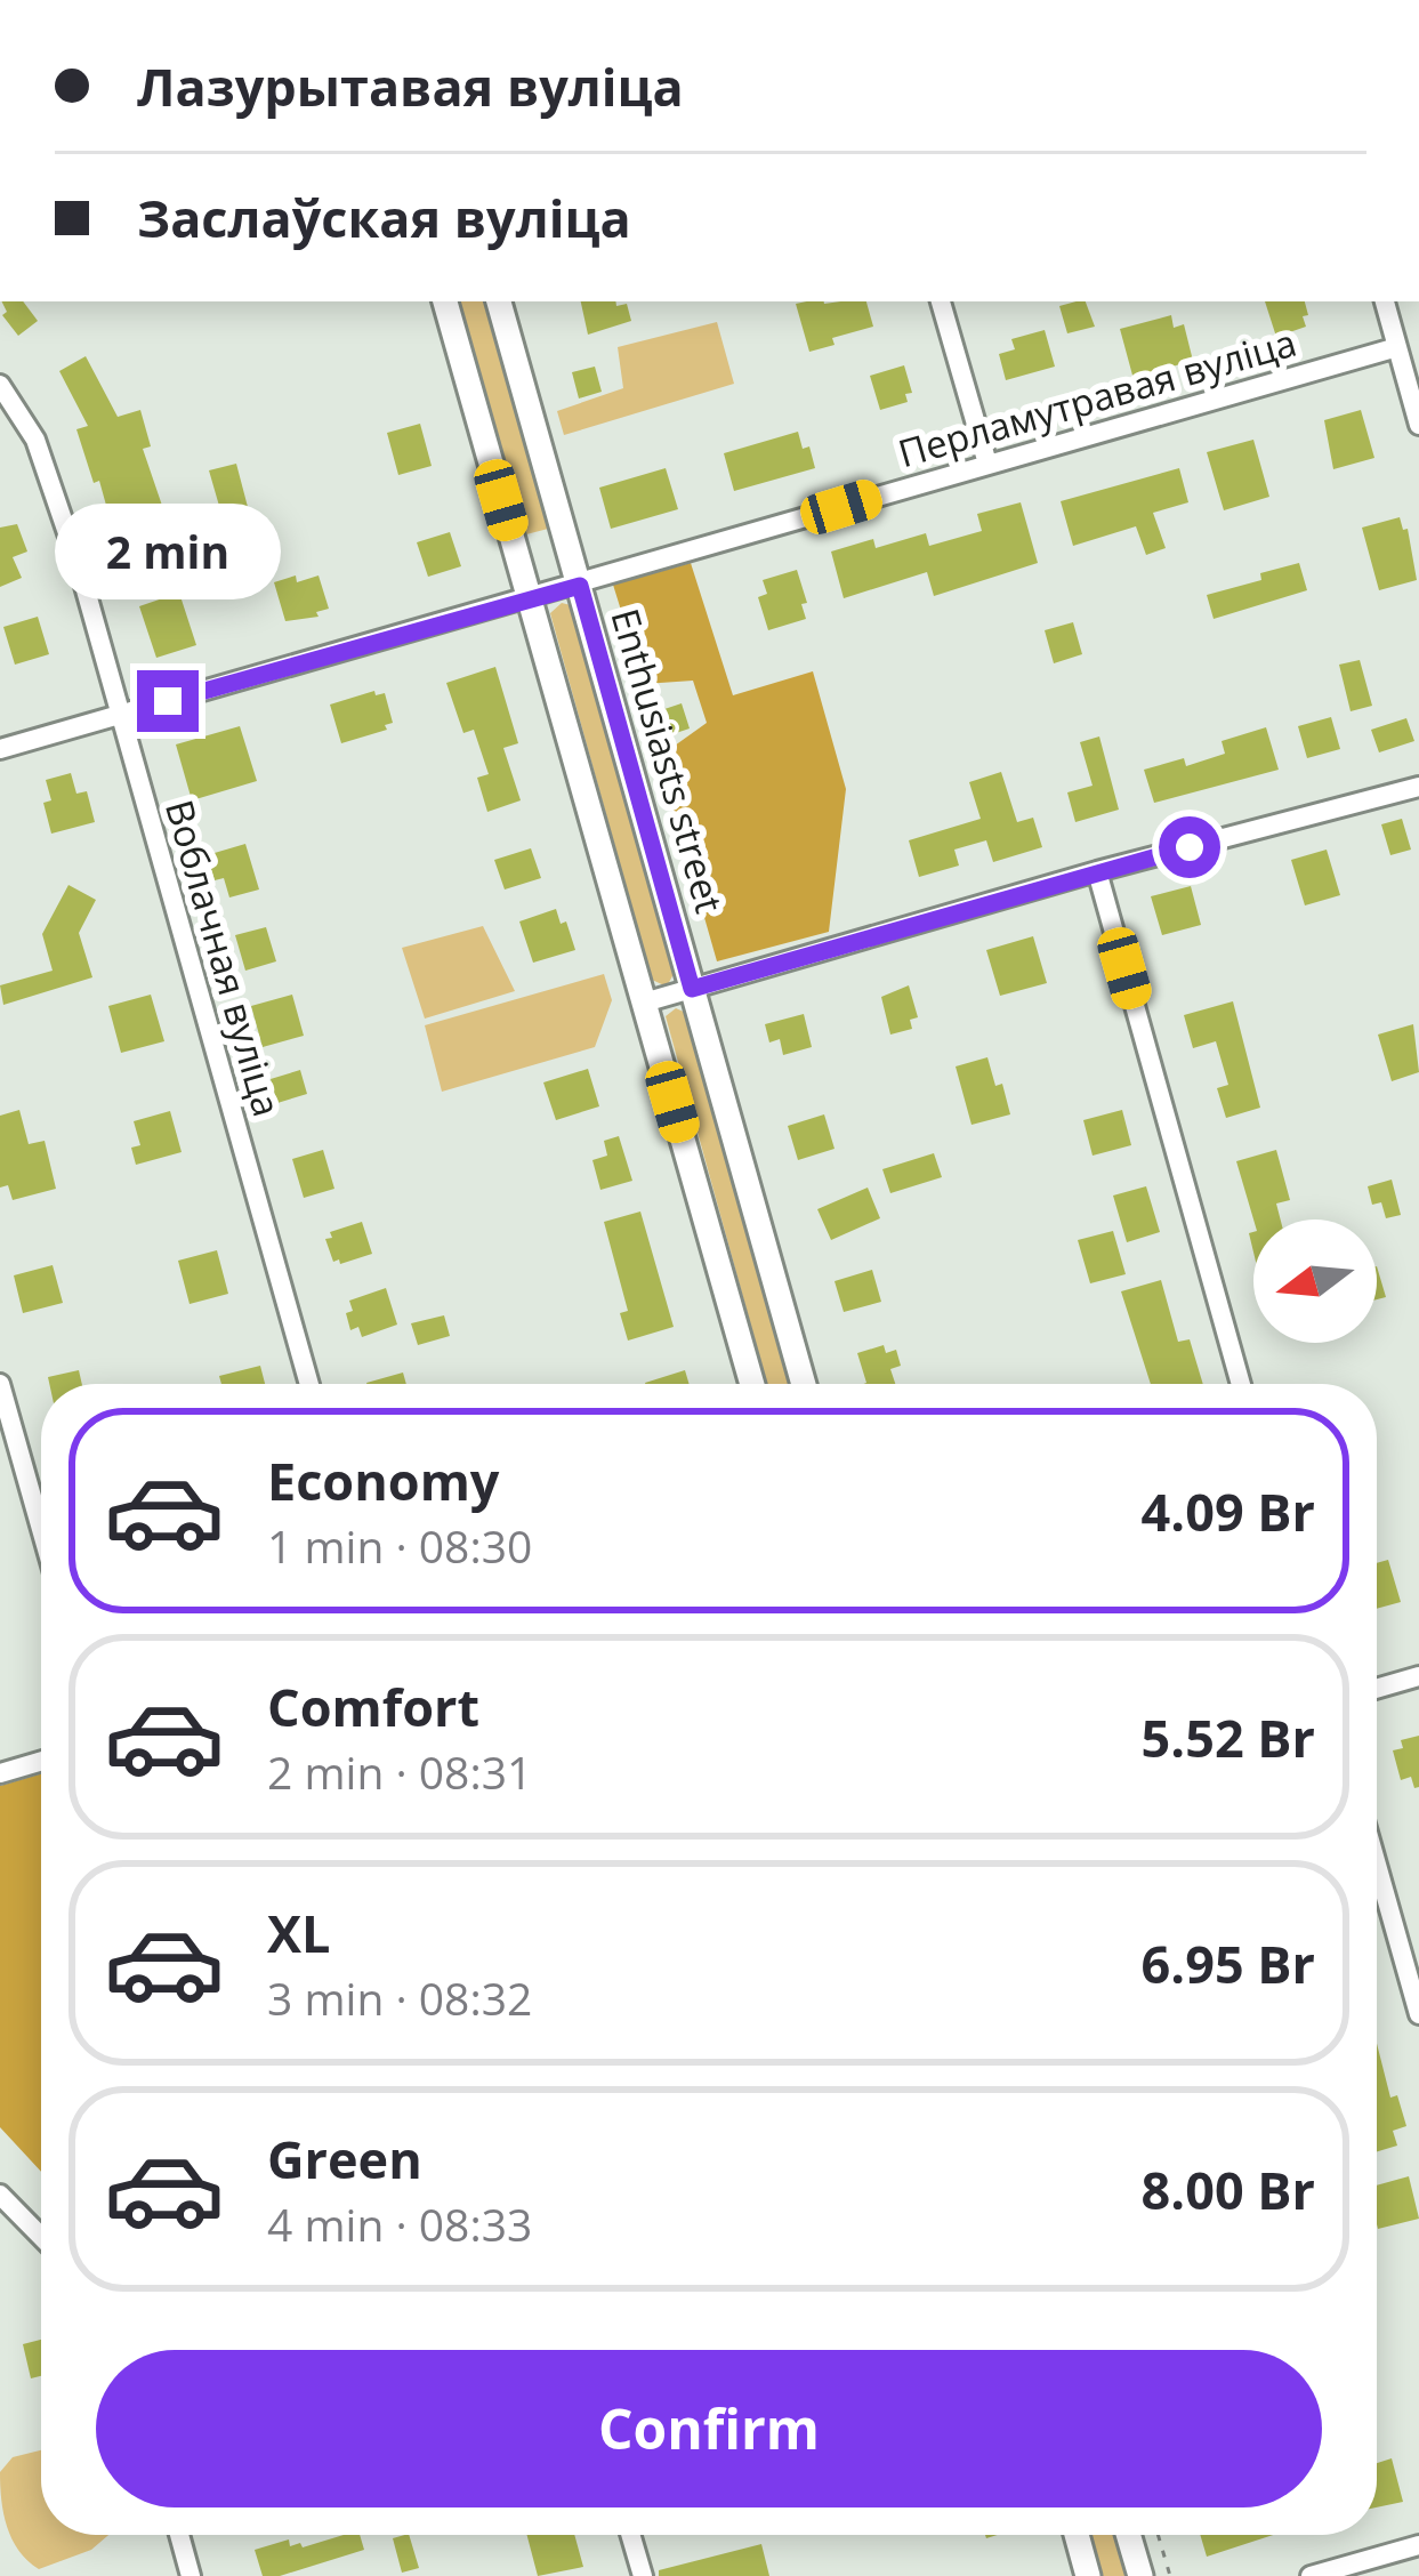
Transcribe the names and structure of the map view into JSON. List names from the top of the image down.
{
  "streets": {
    "street": ["Перламутравая вуліца", "Enthusiasts street", "Воблачная вуліца"]
  },
  "crossings": [
    ["Перламутравая вуліца", "Enthusiasts street"],
    ["Перламутравая вуліца", "Воблачная вуліца"]
  ],
  "north": "left",
  "page": {
    "banner": ["Лазурытавая вуліца", "Заслаўская вуліца"],
    "bubble": "2 min",
    "list": [
      {
        "name": "Economy",
        "note": "1 min · 08:30",
        "value": "4.09 Br"
      },
      {
        "name": "Comfort",
        "note": "2 min · 08:31",
        "value": "5.52 Br"
      },
      {
        "name": "XL",
        "note": "3 min · 08:32",
        "value": "6.95 Br"
      },
      {
        "name": "Green",
        "note": "4 min · 08:33",
        "value": "8.00 Br"
      }
    ],
    "buttons": "Confirm"
  }
}
